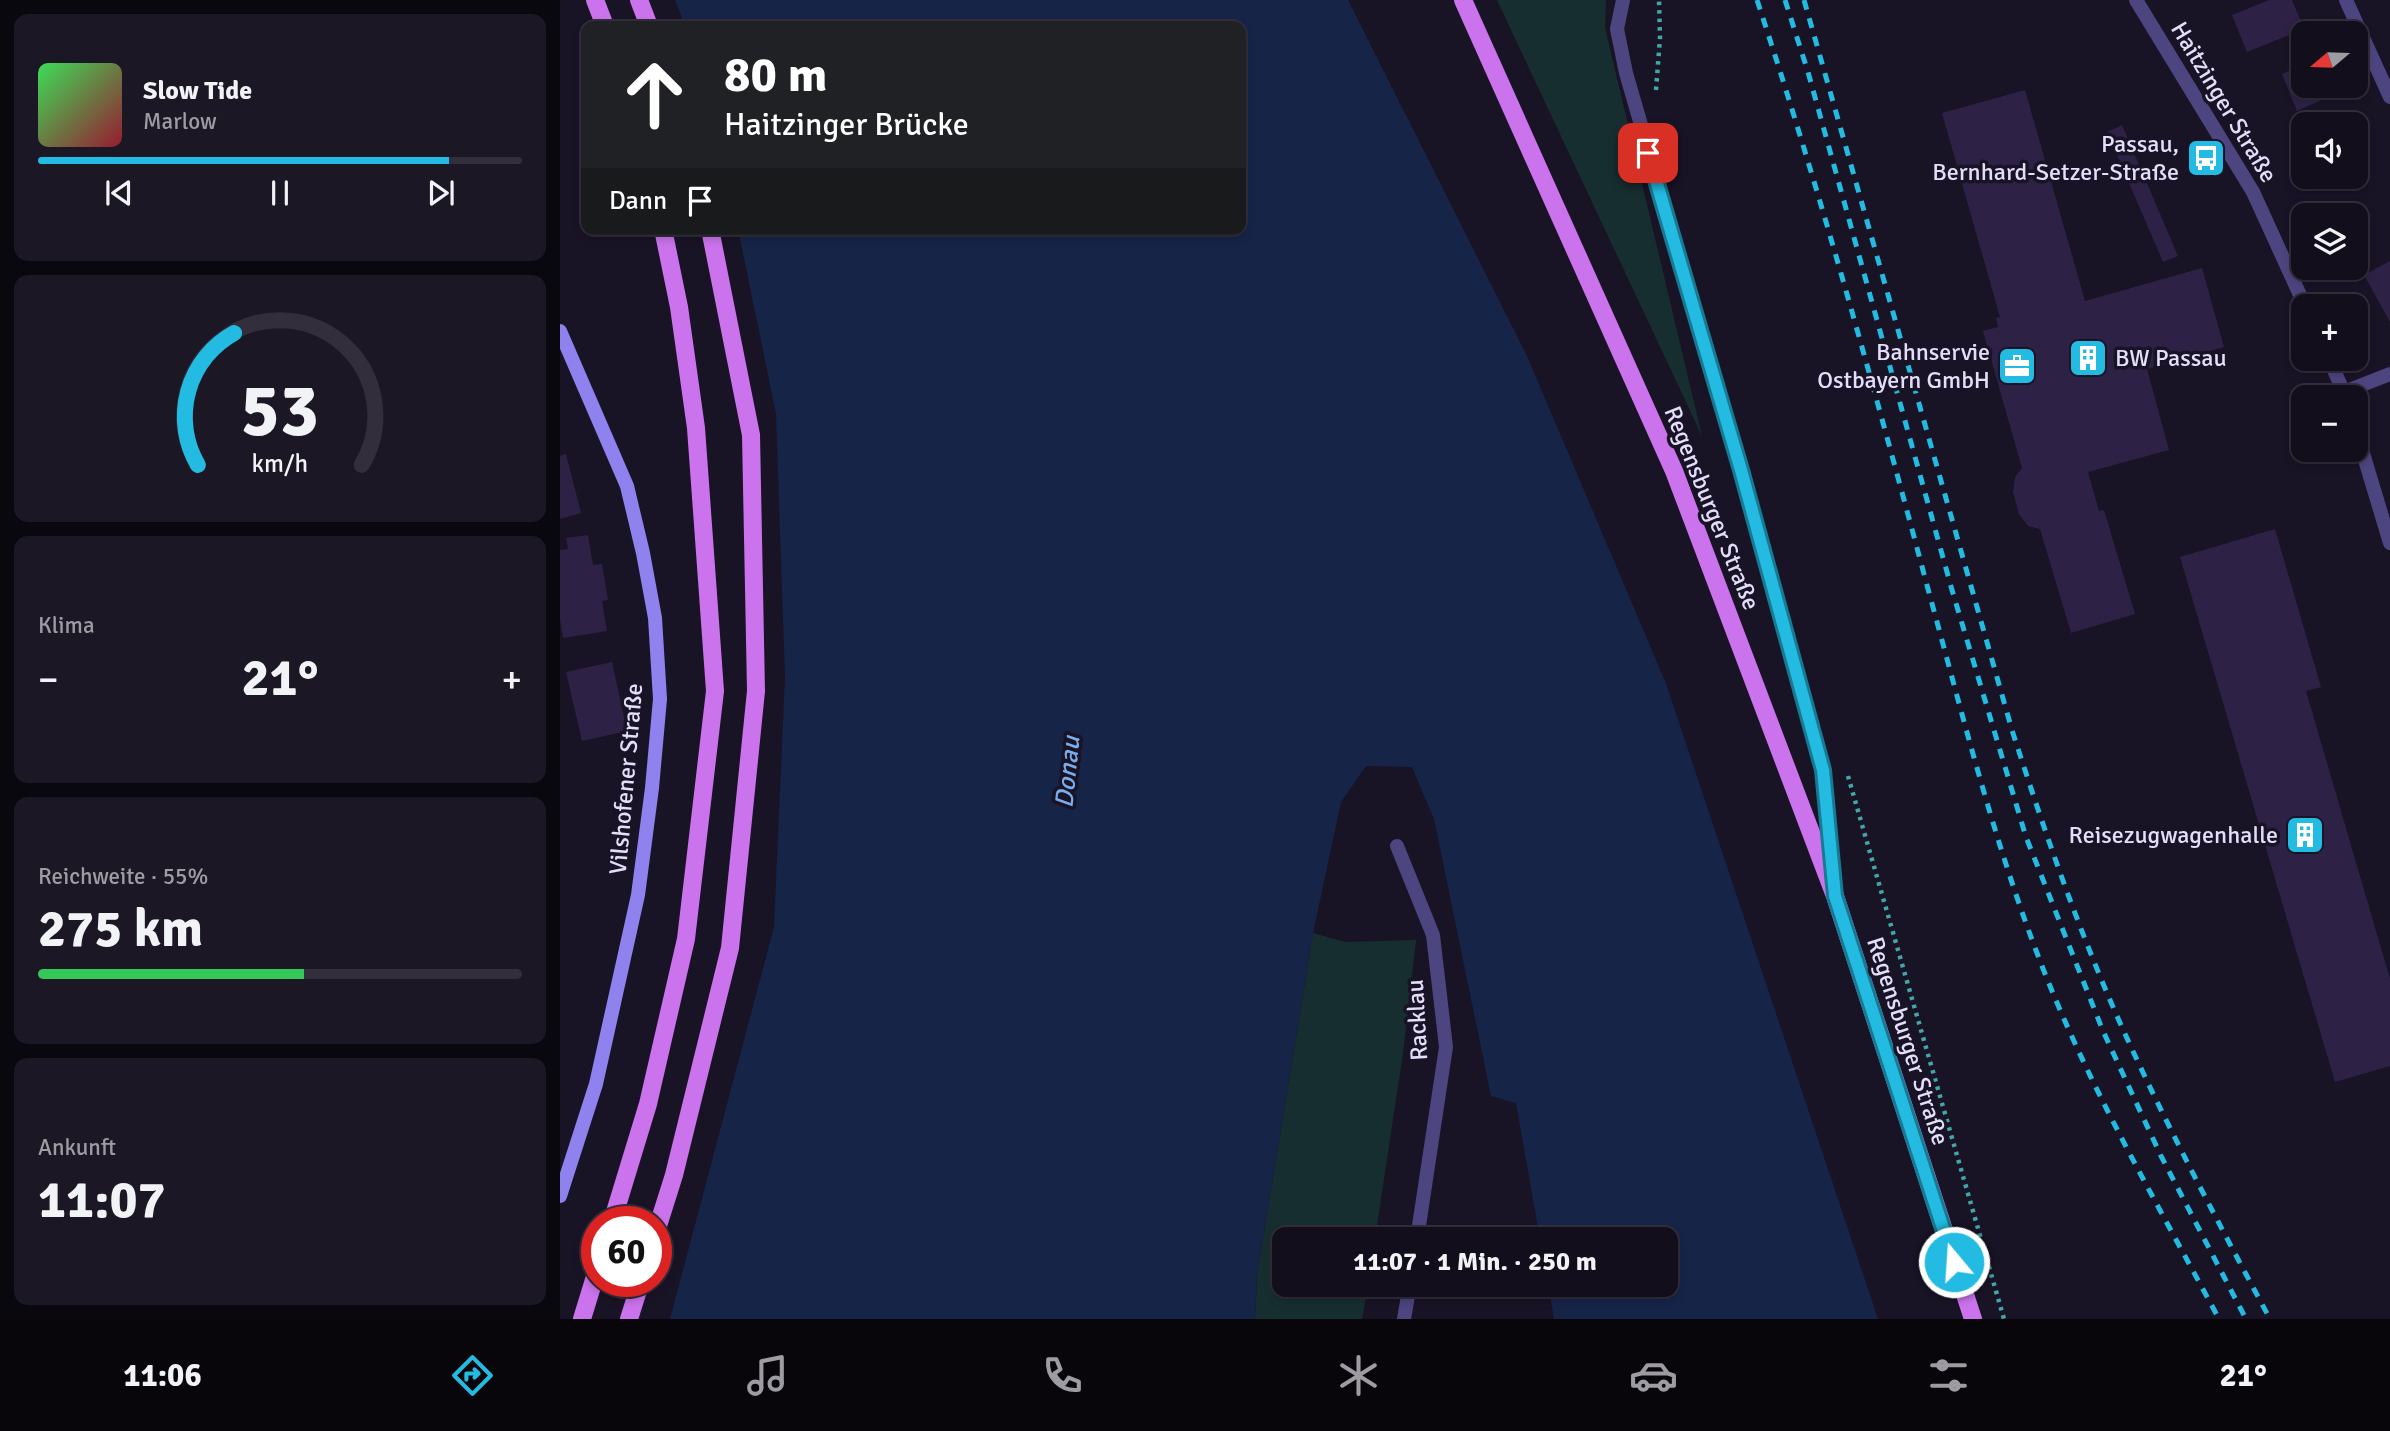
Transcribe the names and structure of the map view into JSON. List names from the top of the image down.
{
  "streets": {
    "main road": ["Regensburger Straße"],
    "street": ["Haitzinger Straße", "Vilshofener Straße", "Racklau"]
  },
  "water": ["Donau"],
  "places": {
    "bus stop": ["Passau, Bernhard-Setzer-Straße"],
    "building": ["BW Passau", "Reisezugwagenhalle"],
    "office": ["Bahnservie Ostbayern GmbH"]
  },
  "north": "left",
  "page": {
    "map_buttons": ["+", "−"],
    "turn": ["80 m", "Haitzinger Brücke"],
    "song": ["Slow Tide", "Marlow"],
    "then": "Dann",
    "tile": [
      "Klima",
      ["Reichweite · 55%", "275 km"],
      ["Ankunft", "11:07"]
    ],
    "heat": ["−", "21°", "+"],
    "limit": "60",
    "trip": "11:07 · 1 Min. · 250 m",
    "tabs": ["11:06", "21°"],
    "gauge": ["53", "km/h"]
  }
}
